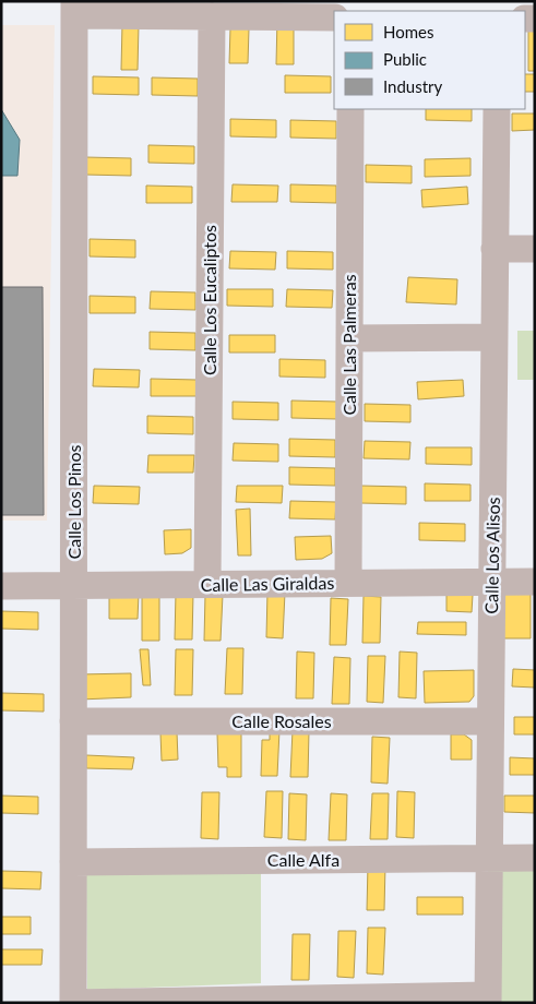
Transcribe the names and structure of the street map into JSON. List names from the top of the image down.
{
  "streets": {
    "street": [
      "Calle Los Eucaliptos",
      "Calle Las Palmeras",
      "Calle Los Pinos",
      "Calle Los Alisos",
      "Calle Las Giraldas",
      "Calle Rosales",
      "Calle Alfa"
    ]
  },
  "crossings": [
    ["Calle Los Eucaliptos", "Calle Las Giraldas"],
    ["Calle Las Palmeras", "Calle Las Giraldas"],
    ["Calle Los Pinos", "Calle Las Giraldas"],
    ["Calle Los Pinos", "Calle Rosales"],
    ["Calle Los Pinos", "Calle Alfa"],
    ["Calle Los Alisos", "Calle Las Giraldas"],
    ["Calle Los Alisos", "Calle Rosales"],
    ["Calle Los Alisos", "Calle Alfa"]
  ],
  "legend": ["Homes", "Public", "Industry"]
}
